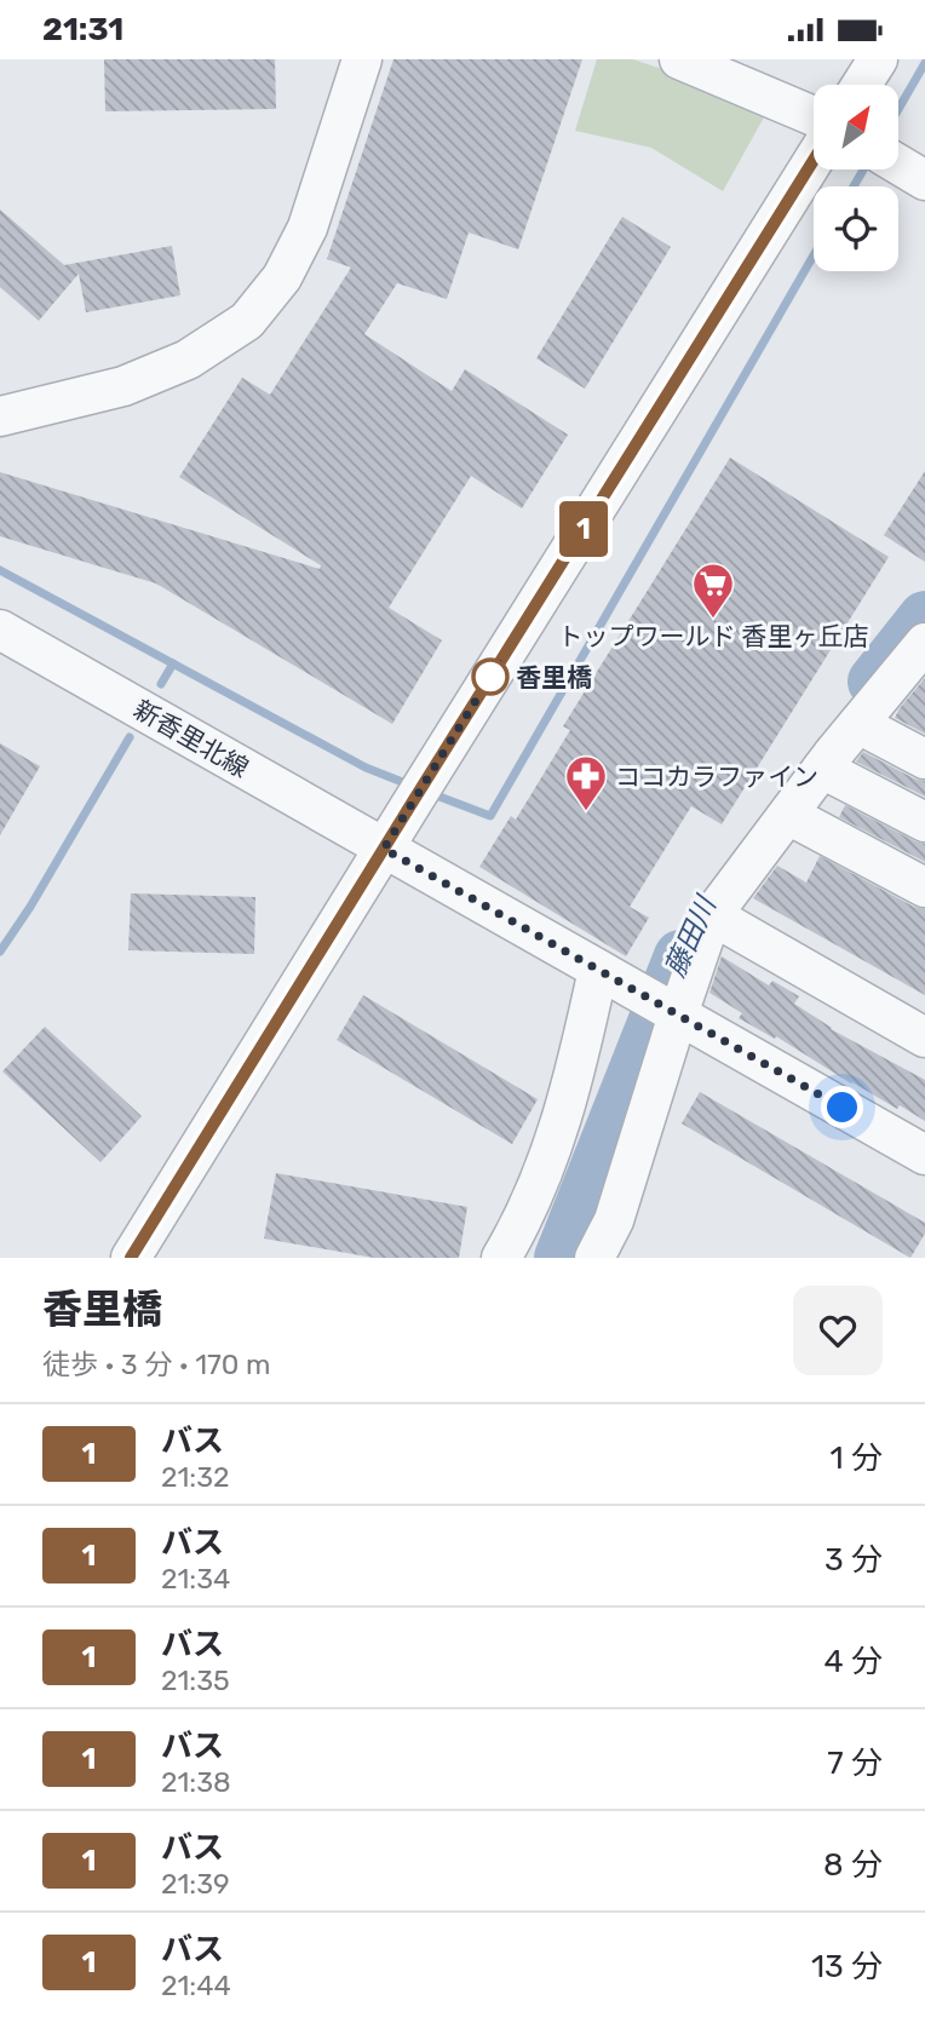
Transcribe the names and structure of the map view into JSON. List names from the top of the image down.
{
  "streets": {
    "street": ["新香里北線"]
  },
  "water": ["藤田川"],
  "places": {
    "supermarket": ["トップワールド 香里ヶ丘店"],
    "other": ["香里橋"],
    "pharmacy": ["ココカラファイン"]
  },
  "lines": ["bus line 1"],
  "north": "top right",
  "page": {
    "status": "21:31",
    "on_map": "1",
    "heading": ["香里橋", "徒歩 · 3 分 · 170 m"],
    "list": [
      {
        "mark": "1",
        "name": "バス",
        "note": "21:32",
        "value": "1 分"
      },
      {
        "mark": "1",
        "name": "バス",
        "note": "21:34",
        "value": "3 分"
      },
      {
        "mark": "1",
        "name": "バス",
        "note": "21:35",
        "value": "4 分"
      },
      {
        "mark": "1",
        "name": "バス",
        "note": "21:38",
        "value": "7 分"
      },
      {
        "mark": "1",
        "name": "バス",
        "note": "21:39",
        "value": "8 分"
      },
      {
        "mark": "1",
        "name": "バス",
        "note": "21:44",
        "value": "13 分"
      }
    ]
  }
}
